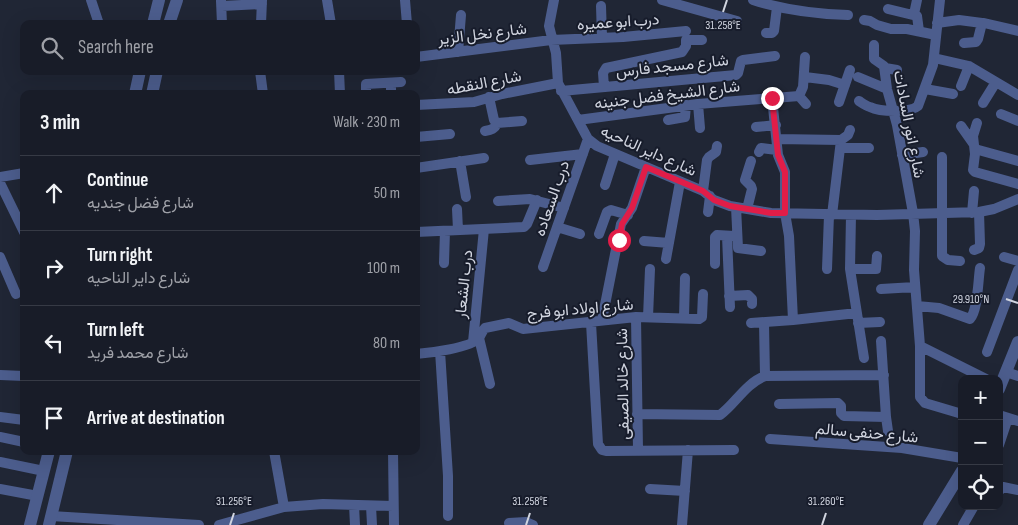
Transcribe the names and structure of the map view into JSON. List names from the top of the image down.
{
  "streets": {
    "street": [
      "درب ابو عميره",
      "شارع نخل الزير",
      "شارع مسجد فارس",
      "شارع النقطه",
      "شارع الشيخ فضل جنينه",
      "شارع انور السادات",
      "شارع داير الناحيه",
      "درب السعاده",
      "درب الشعار",
      "شارع اولاد ابو فرج",
      "شارع خالد الصيفى",
      "شارع حنفى سالم"
    ]
  },
  "crossings": [
    ["درب ابو عميره", "شارع نخل الزير"],
    ["درب ابو عميره", "شارع داير الناحيه"],
    ["شارع نخل الزير", "شارع داير الناحيه"],
    ["شارع مسجد فارس", "شارع النقطه"],
    ["شارع مسجد فارس", "شارع داير الناحيه"],
    ["شارع النقطه", "شارع داير الناحيه"],
    ["شارع الشيخ فضل جنينه", "شارع داير الناحيه"],
    ["شارع انور السادات", "شارع داير الناحيه"],
    ["شارع داير الناحيه", "درب السعاده"],
    ["درب الشعار", "شارع اولاد ابو فرج"],
    ["شارع اولاد ابو فرج", "شارع خالد الصيفى"]
  ],
  "page": {
    "search": "Search here",
    "heading": ["3 min", "Walk · 230 m"],
    "list": [
      ["Continue", "شارع فضل جنديه", "50 m"],
      ["Turn right", "شارع داير الناحيه", "100 m"],
      ["Turn left", "شارع محمد فريد", "80 m"],
      "Arrive at destination"
    ],
    "map_buttons": ["+", "−"]
  },
  "coordinates": [
    "31.258°E",
    "29.910°N",
    "31.256°E",
    "31.260°E"
  ]
}
